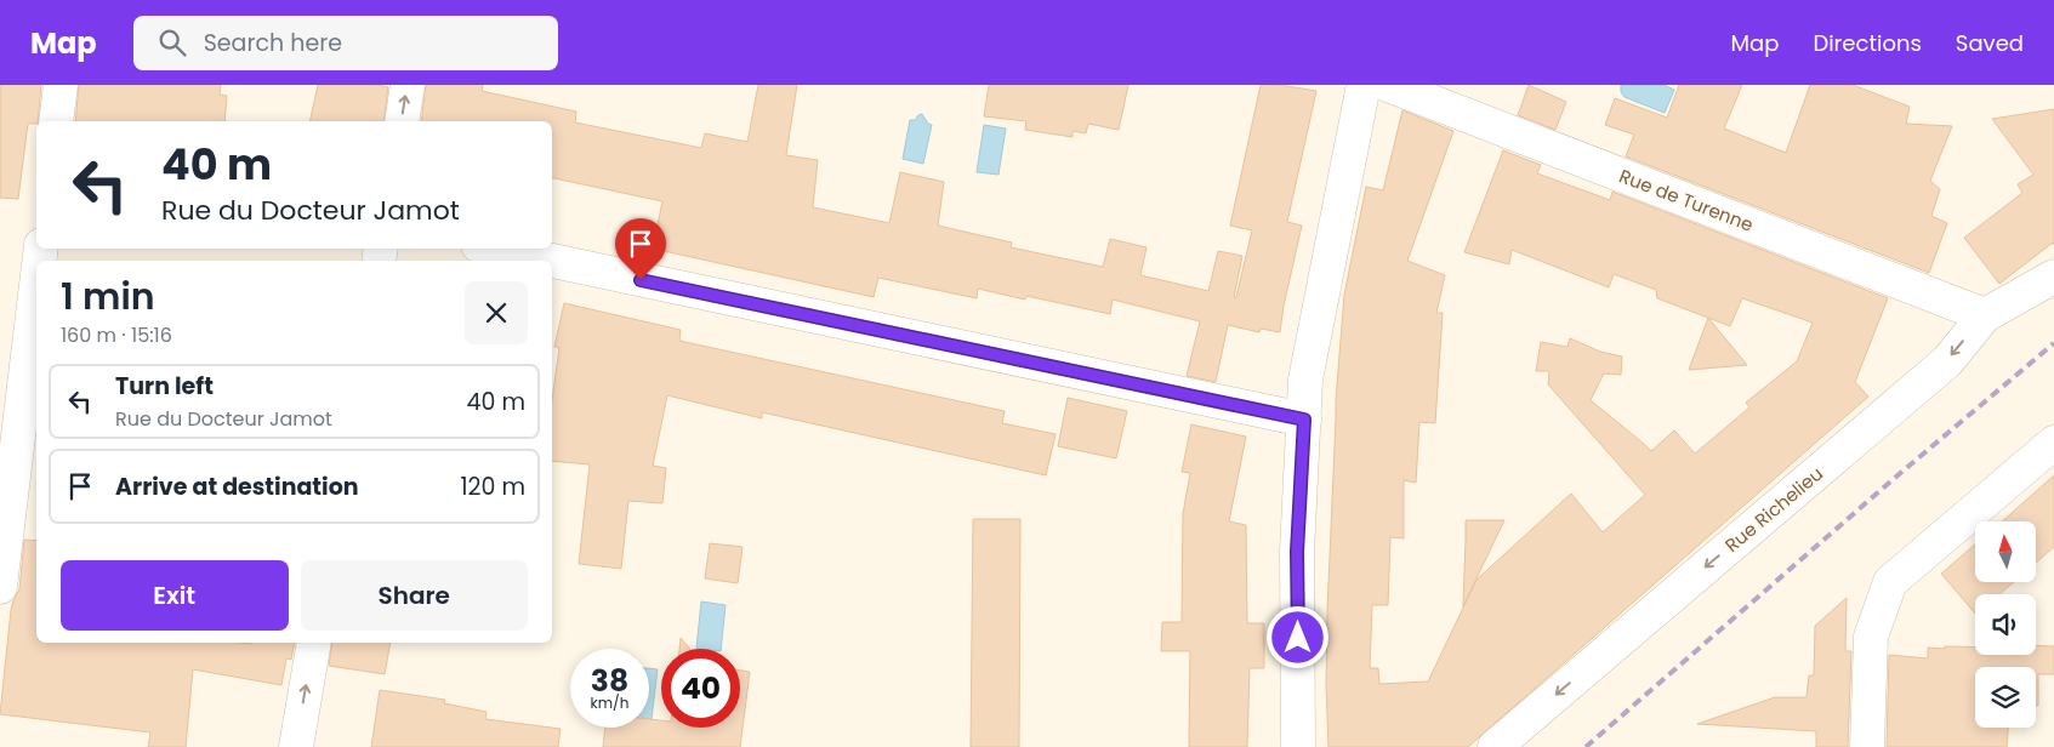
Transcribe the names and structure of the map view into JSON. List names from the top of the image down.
{
  "streets": {
    "street": ["Rue de Turenne", "Rue Richelieu"]
  },
  "crossings": [
    ["Rue de Turenne", "Rue Richelieu"]
  ],
  "one_way": ["Rue Richelieu"],
  "north": "top",
  "page": {
    "header": "Map",
    "search": "Search here",
    "nav": ["Map", "Directions", "Saved"],
    "turn": ["40 m", "Rue du Docteur Jamot"],
    "heading": ["1 min", "160 m · 15:16"],
    "list": [
      {
        "name": "Turn left",
        "note": "Rue du Docteur Jamot",
        "value": "40 m"
      },
      {
        "name": "Arrive at destination",
        "value": "120 m"
      }
    ],
    "buttons": ["Exit", "Share"],
    "speed": "38 km/h",
    "limit": "40"
  }
}
